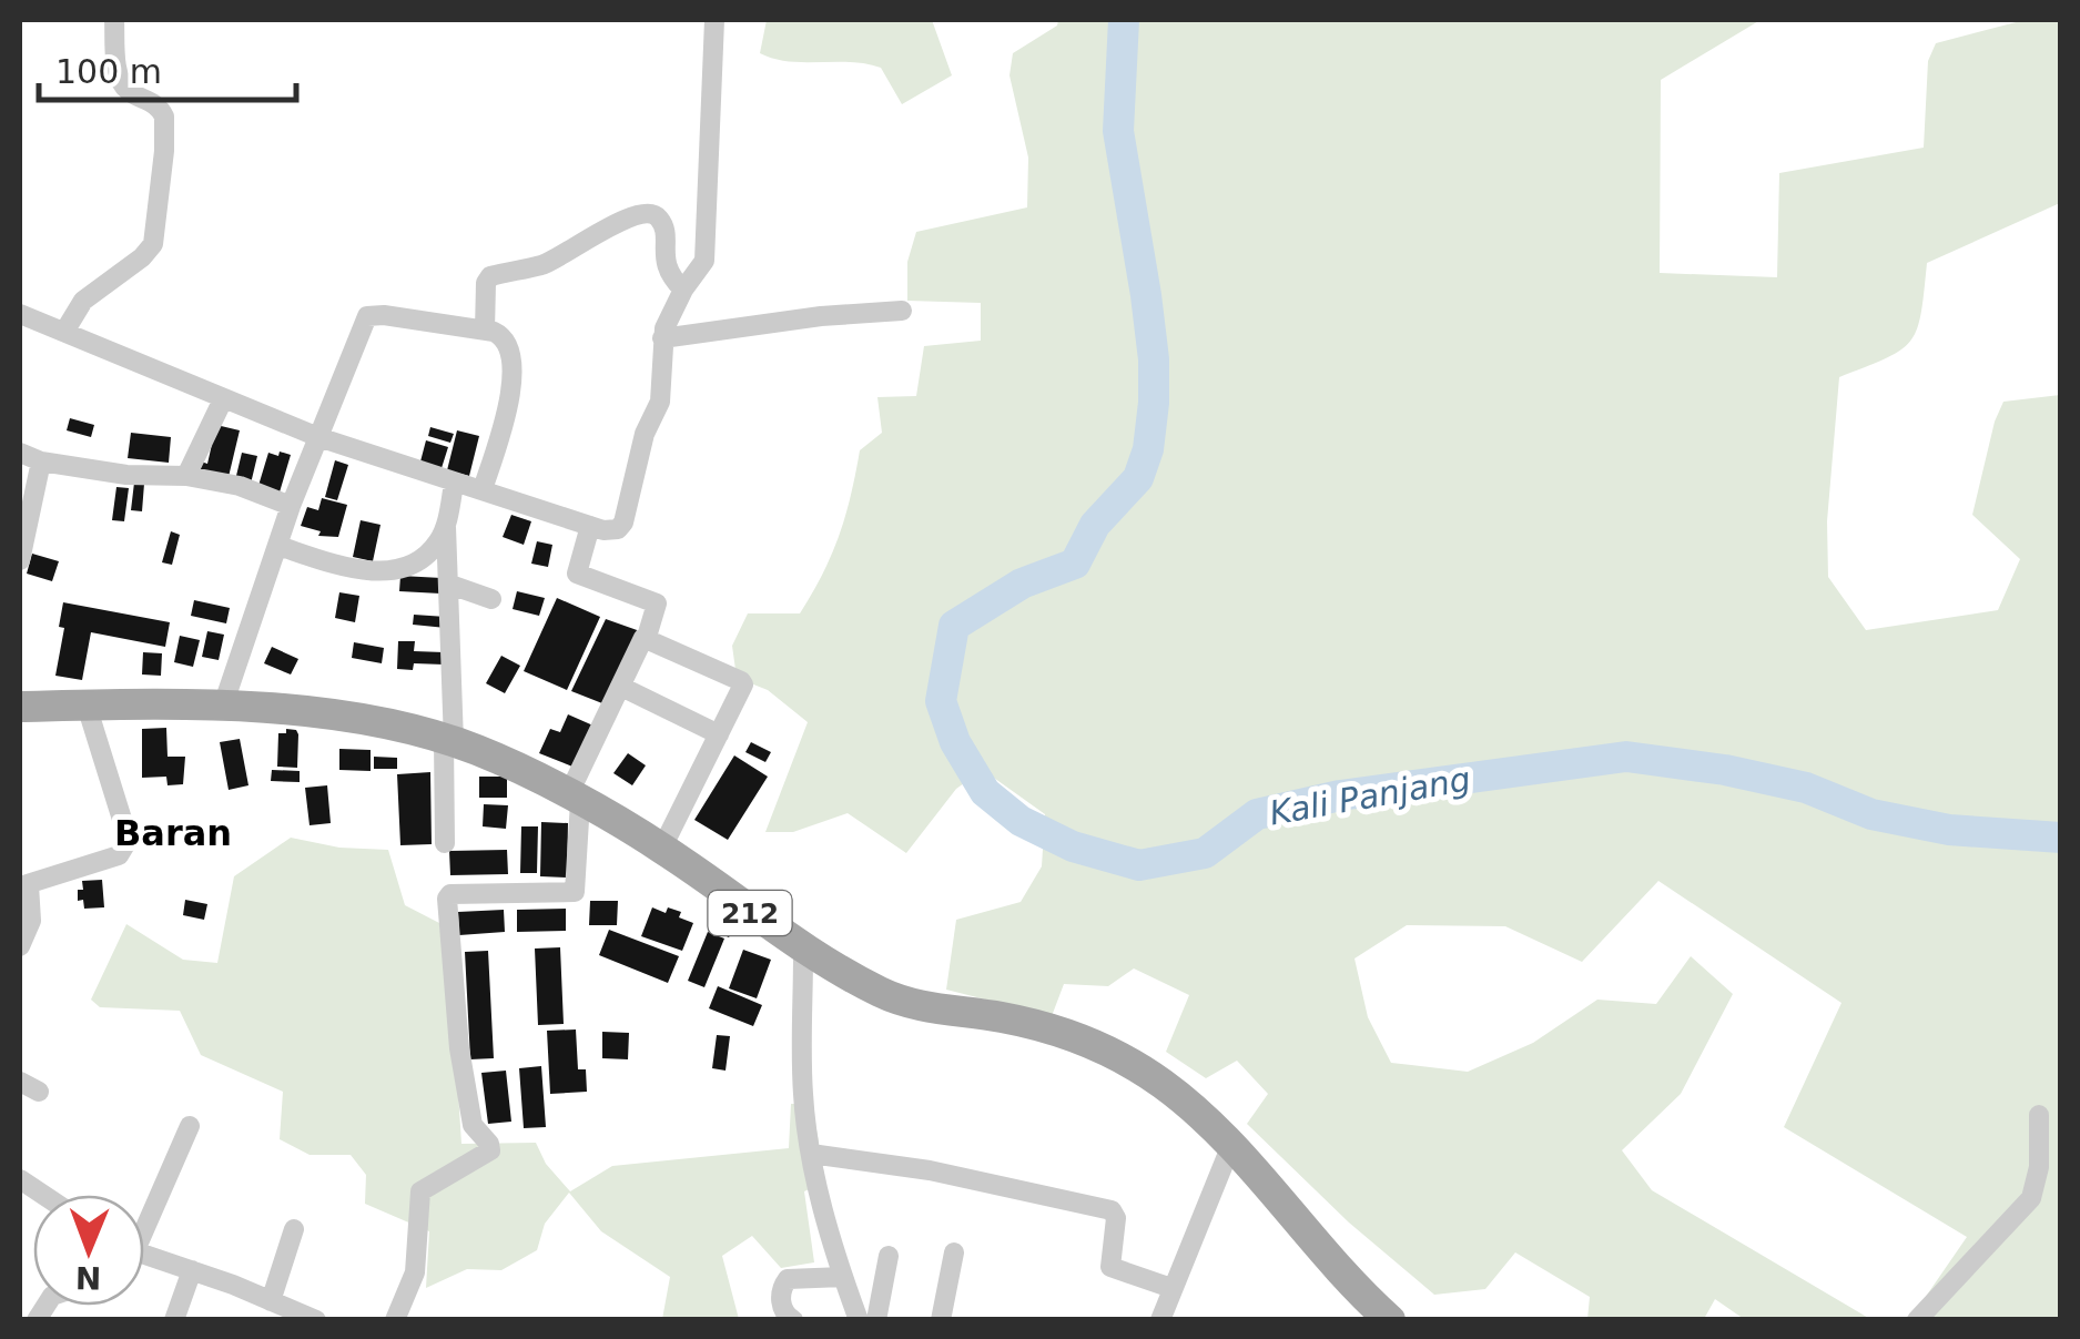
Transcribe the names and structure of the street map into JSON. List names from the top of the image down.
{
  "streets": {
    "main road": ["212"]
  },
  "districts": ["Baran"],
  "water": ["Kali Panjang"],
  "scale_bar": "100 m",
  "north": "bottom"
}
